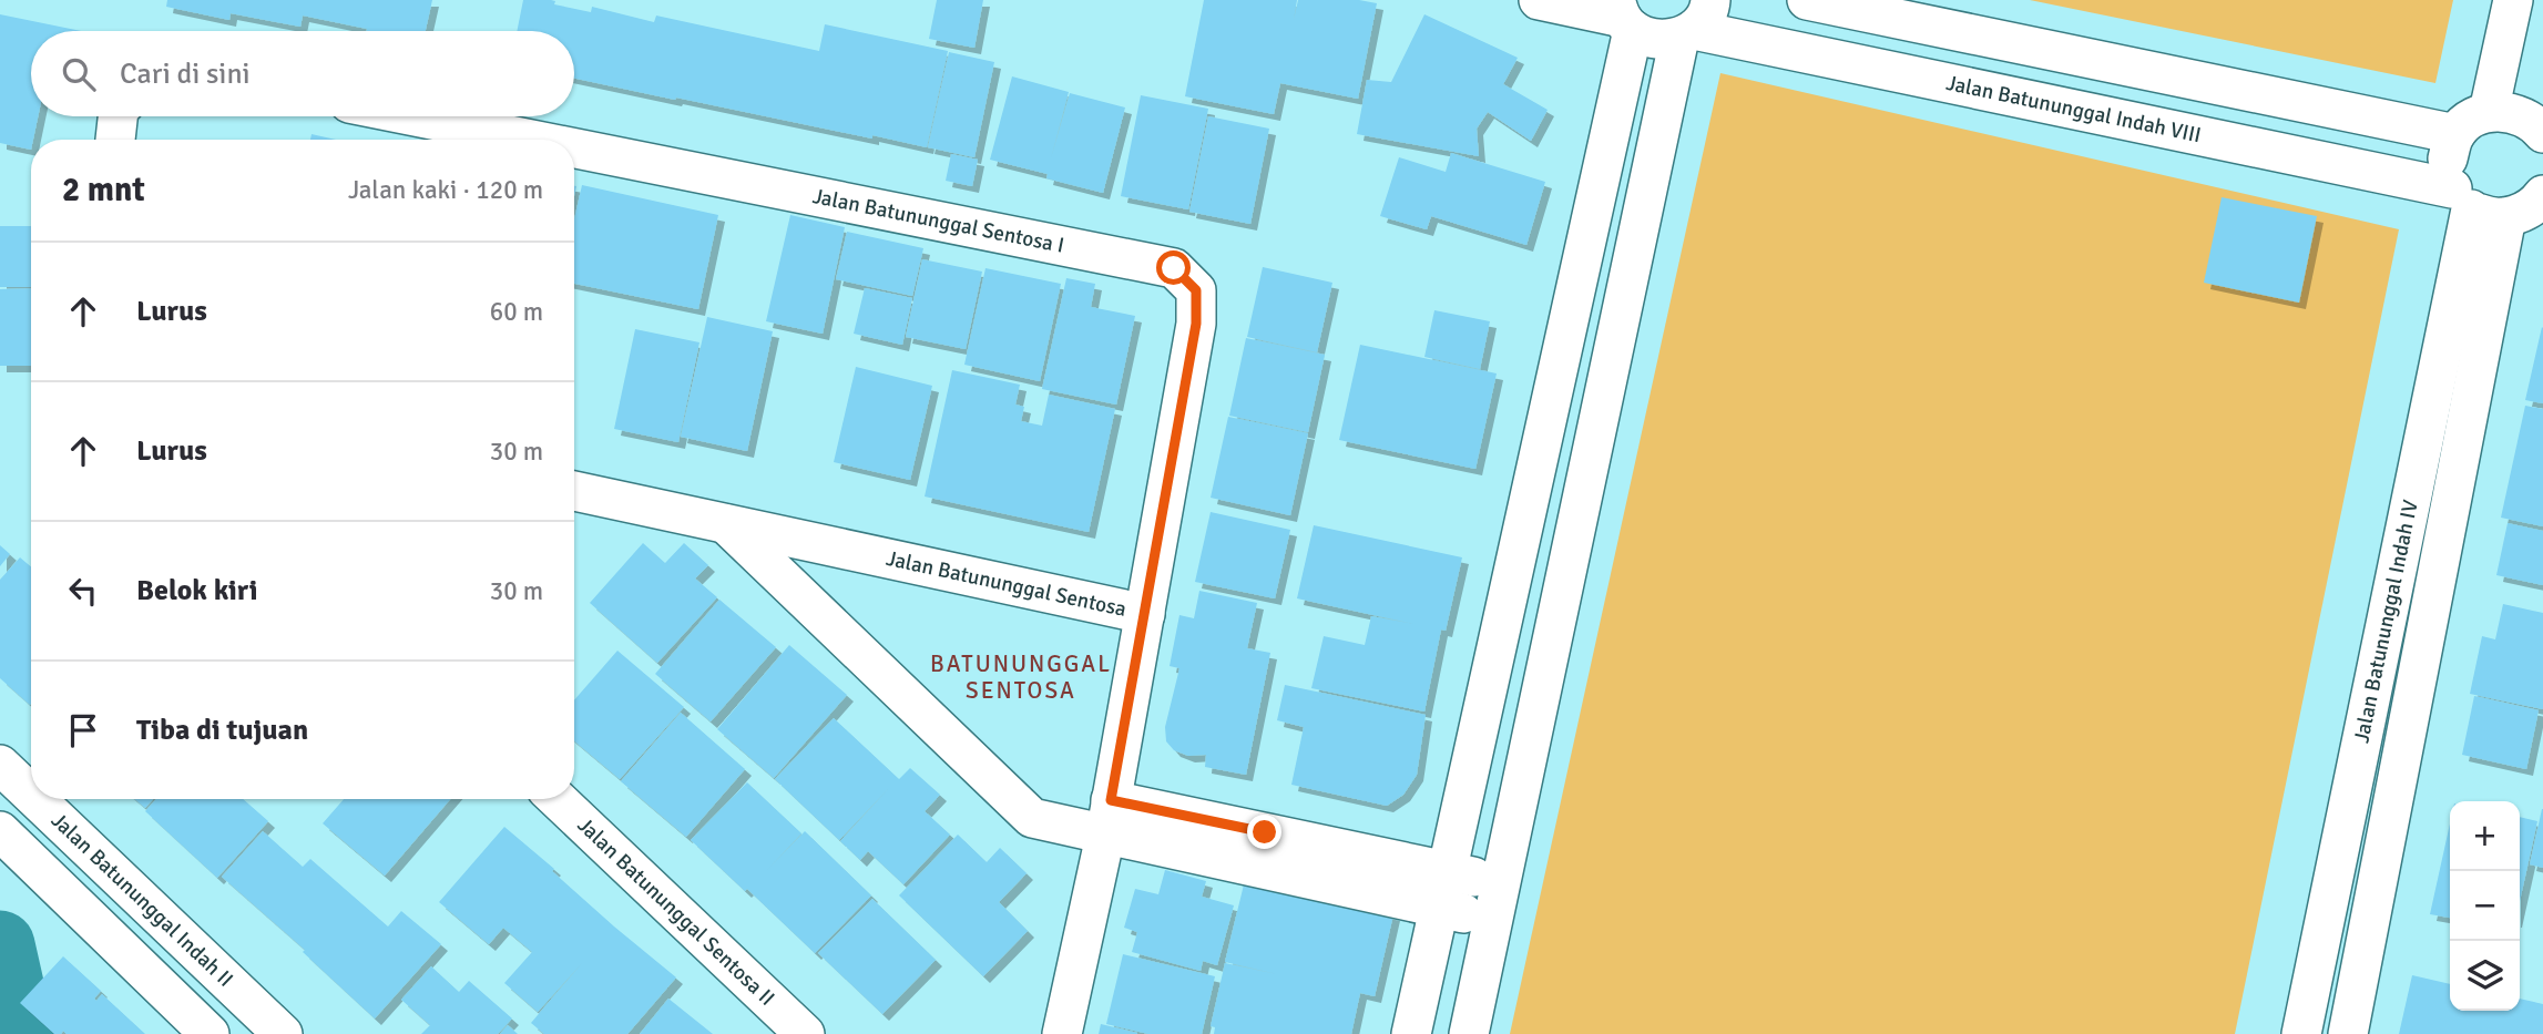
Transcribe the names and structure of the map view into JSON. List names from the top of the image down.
{
  "streets": {
    "street": [
      "Jalan Batununggal Indah VIII",
      "Jalan Batununggal Sentosa I",
      "Jalan Batununggal Sentosa",
      "Jalan Batununggal Indah IV",
      "Jalan Batununggal Indah II",
      "Jalan Batununggal Sentosa II"
    ]
  },
  "crossings": [
    ["Jalan Batununggal Indah VIII", "Jalan Batununggal Indah IV"],
    ["Jalan Batununggal Sentosa I", "Jalan Batununggal Sentosa"]
  ],
  "districts": ["BATUNUNGGAL SENTOSA"],
  "page": {
    "search": "Cari di sini",
    "heading": ["2 mnt", "Jalan kaki · 120 m"],
    "list": [
      ["Lurus", "60 m"],
      ["Lurus", "30 m"],
      ["Belok kiri", "30 m"],
      "Tiba di tujuan"
    ],
    "map_buttons": ["+", "−"]
  }
}
